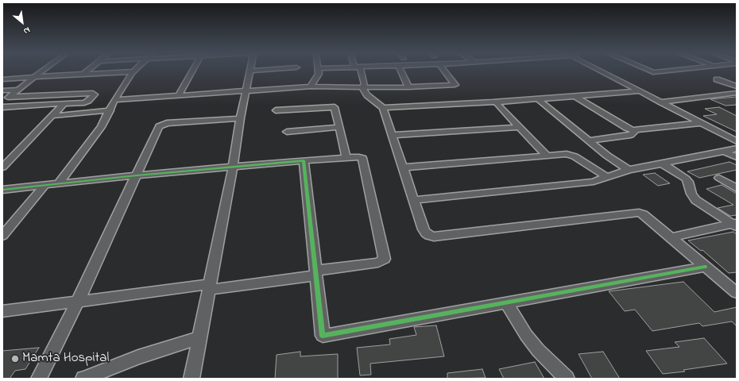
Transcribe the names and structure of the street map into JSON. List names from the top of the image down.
{
  "places": ["Mamta Hospital"],
  "north": "bottom right"
}
